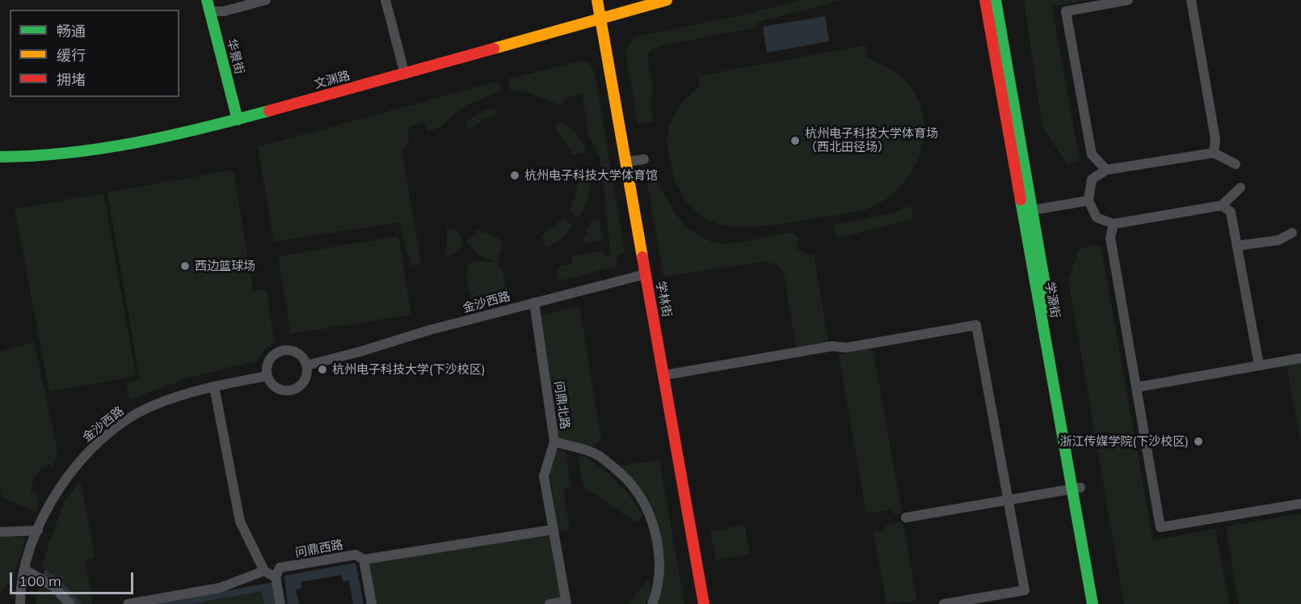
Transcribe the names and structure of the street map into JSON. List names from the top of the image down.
{
  "streets": {
    "main road": [
      "华景街",
      "文渊路",
      "学林街",
      "学源街"
    ],
    "street": ["金沙西路", "问鼎北路", "问鼎西路"]
  },
  "crossings": [
    ["华景街", "文渊路"],
    ["文渊路", "学林街"],
    ["学林街", "金沙西路"],
    ["金沙西路", "问鼎北路"]
  ],
  "places": [
    "杭州电子科技大学体育场 （西北田径场）",
    "杭州电子科技大学体育馆",
    "西边篮球场",
    "杭州电子科技大学(下沙校区)",
    "浙江传媒学院(下沙校区)"
  ],
  "legend": ["畅通", "缓行", "拥堵"],
  "scale_bar": "100 m"
}
